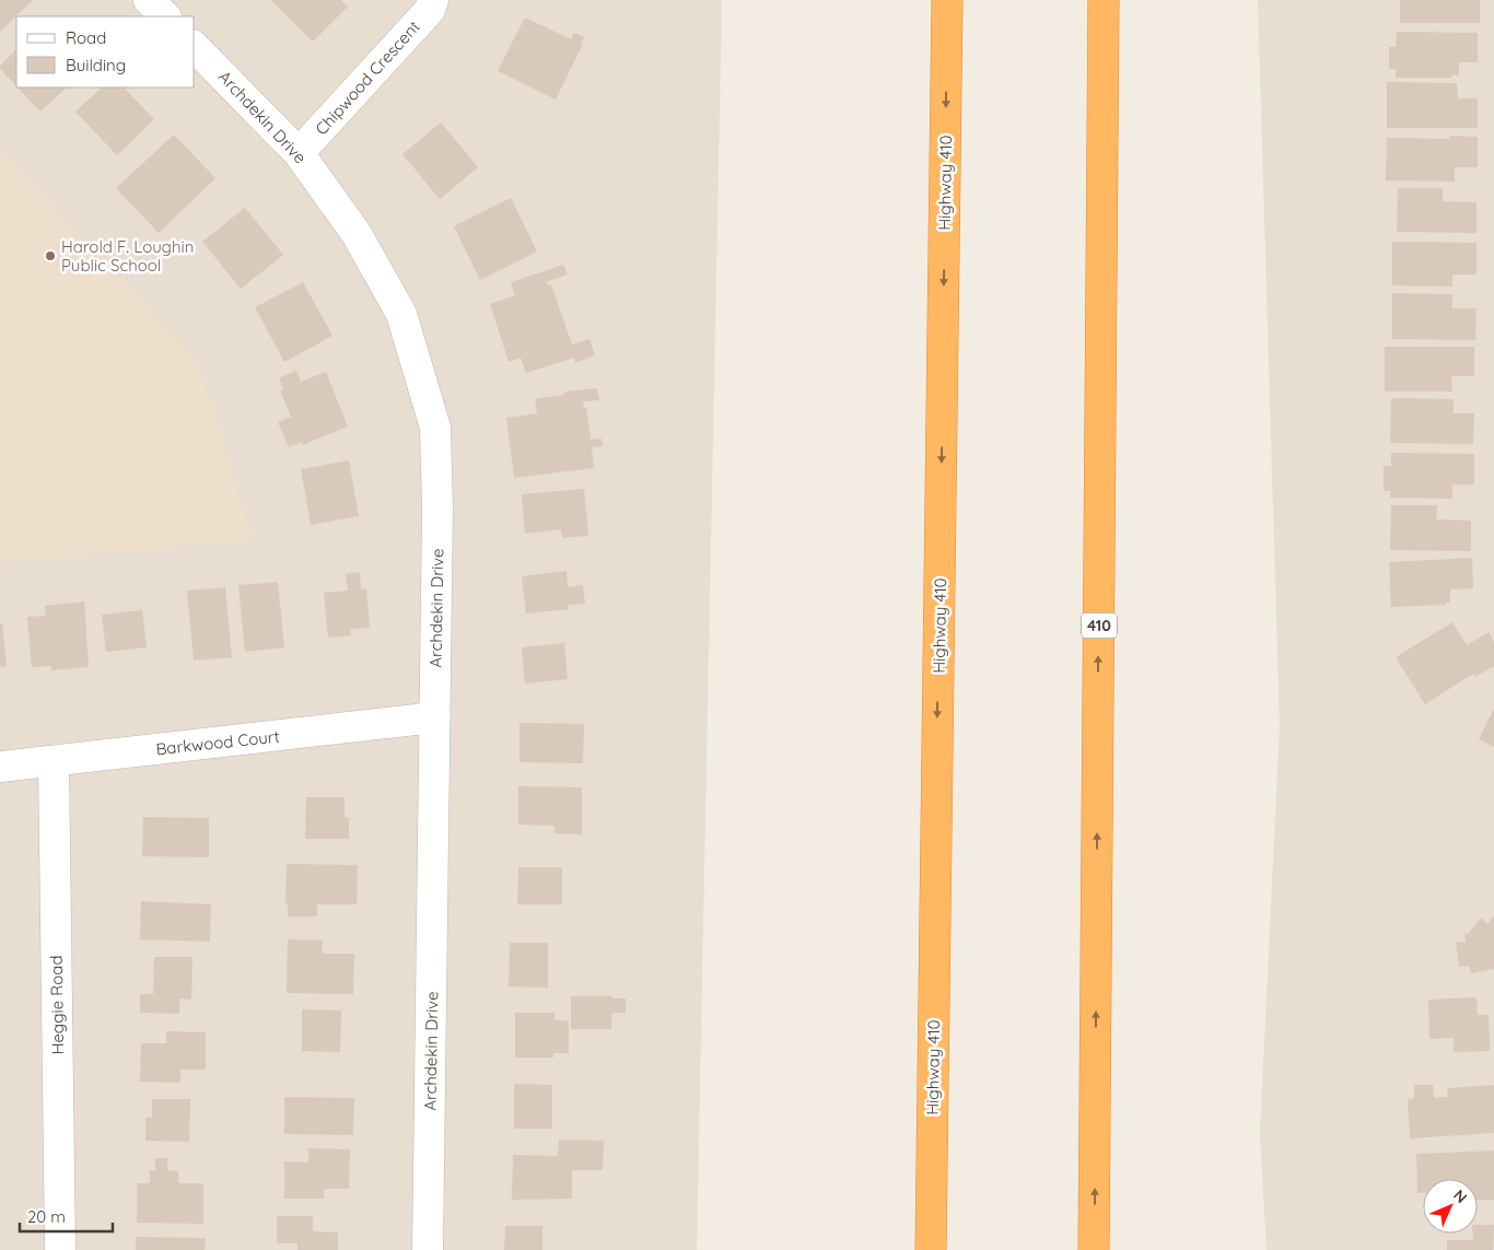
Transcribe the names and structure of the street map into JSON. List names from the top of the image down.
{
  "streets": {
    "highway": ["Highway 410", "410"],
    "street": [
      "Chipwood Crescent",
      "Archdekin Drive",
      "Barkwood Court",
      "Heggie Road"
    ]
  },
  "crossings": [
    ["Chipwood Crescent", "Archdekin Drive"],
    ["Archdekin Drive", "Barkwood Court"],
    ["Barkwood Court", "Heggie Road"]
  ],
  "places": ["Harold F. Loughin Public School"],
  "legend": ["Road", "Building"],
  "scale_bar": "20 m",
  "north": "top right"
}
